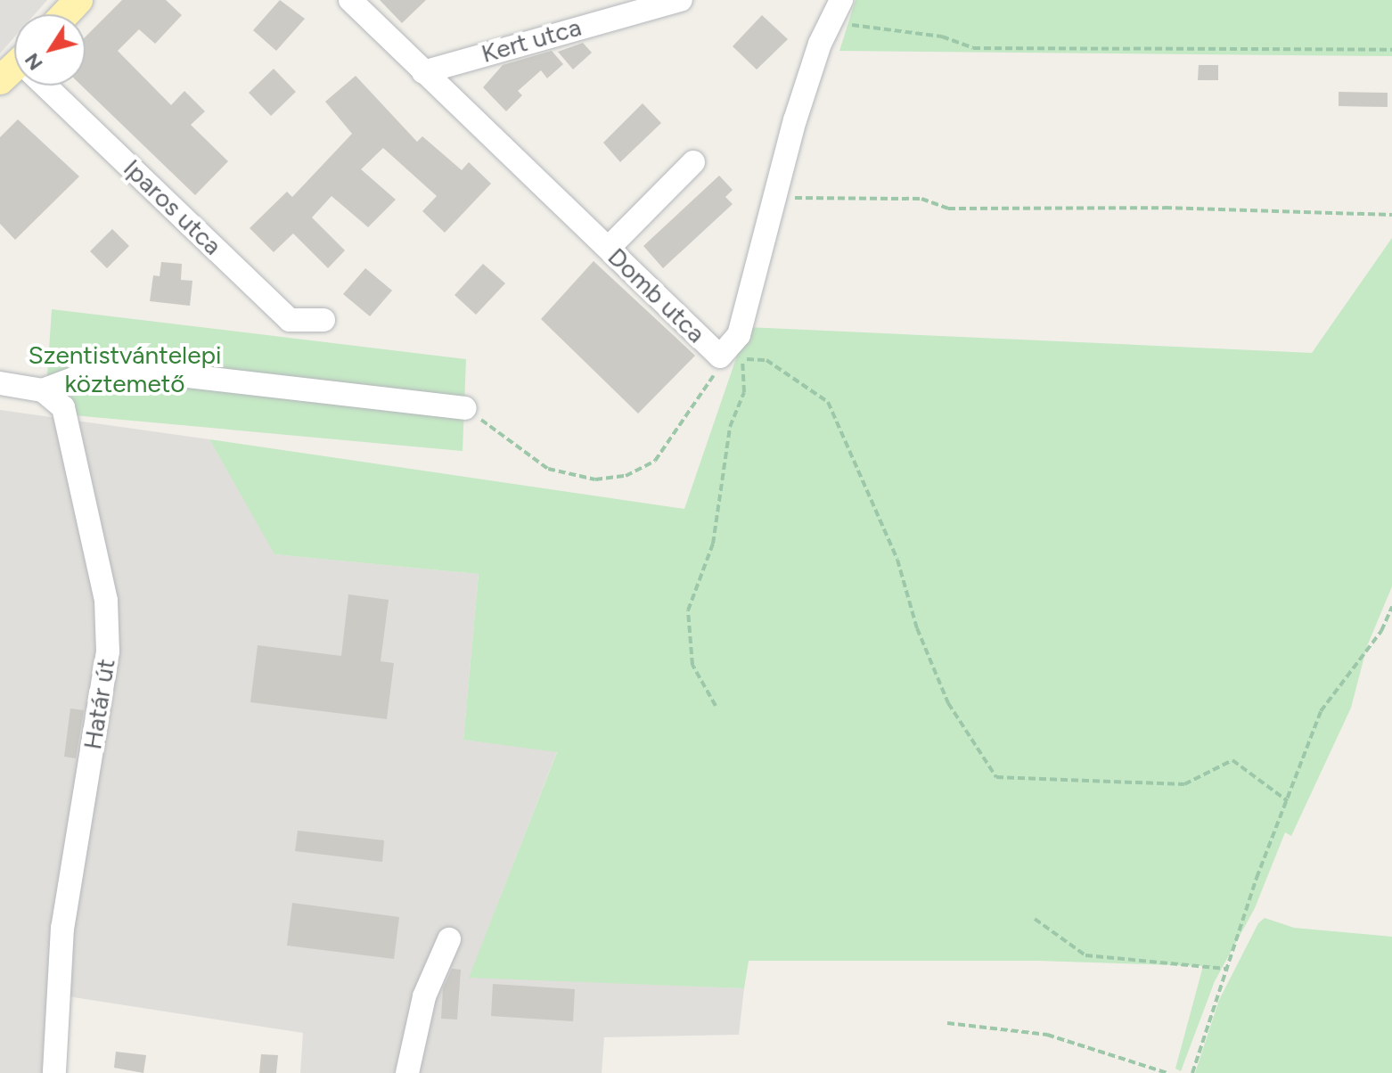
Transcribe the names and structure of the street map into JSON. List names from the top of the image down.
{
  "streets": {
    "street": [
      "Kert utca",
      "Iparos utca",
      "Domb utca",
      "Határ út"
    ]
  },
  "crossings": [
    ["Kert utca", "Domb utca"]
  ],
  "parks": ["Szentistvántelepi köztemető"],
  "north": "bottom left"
}
